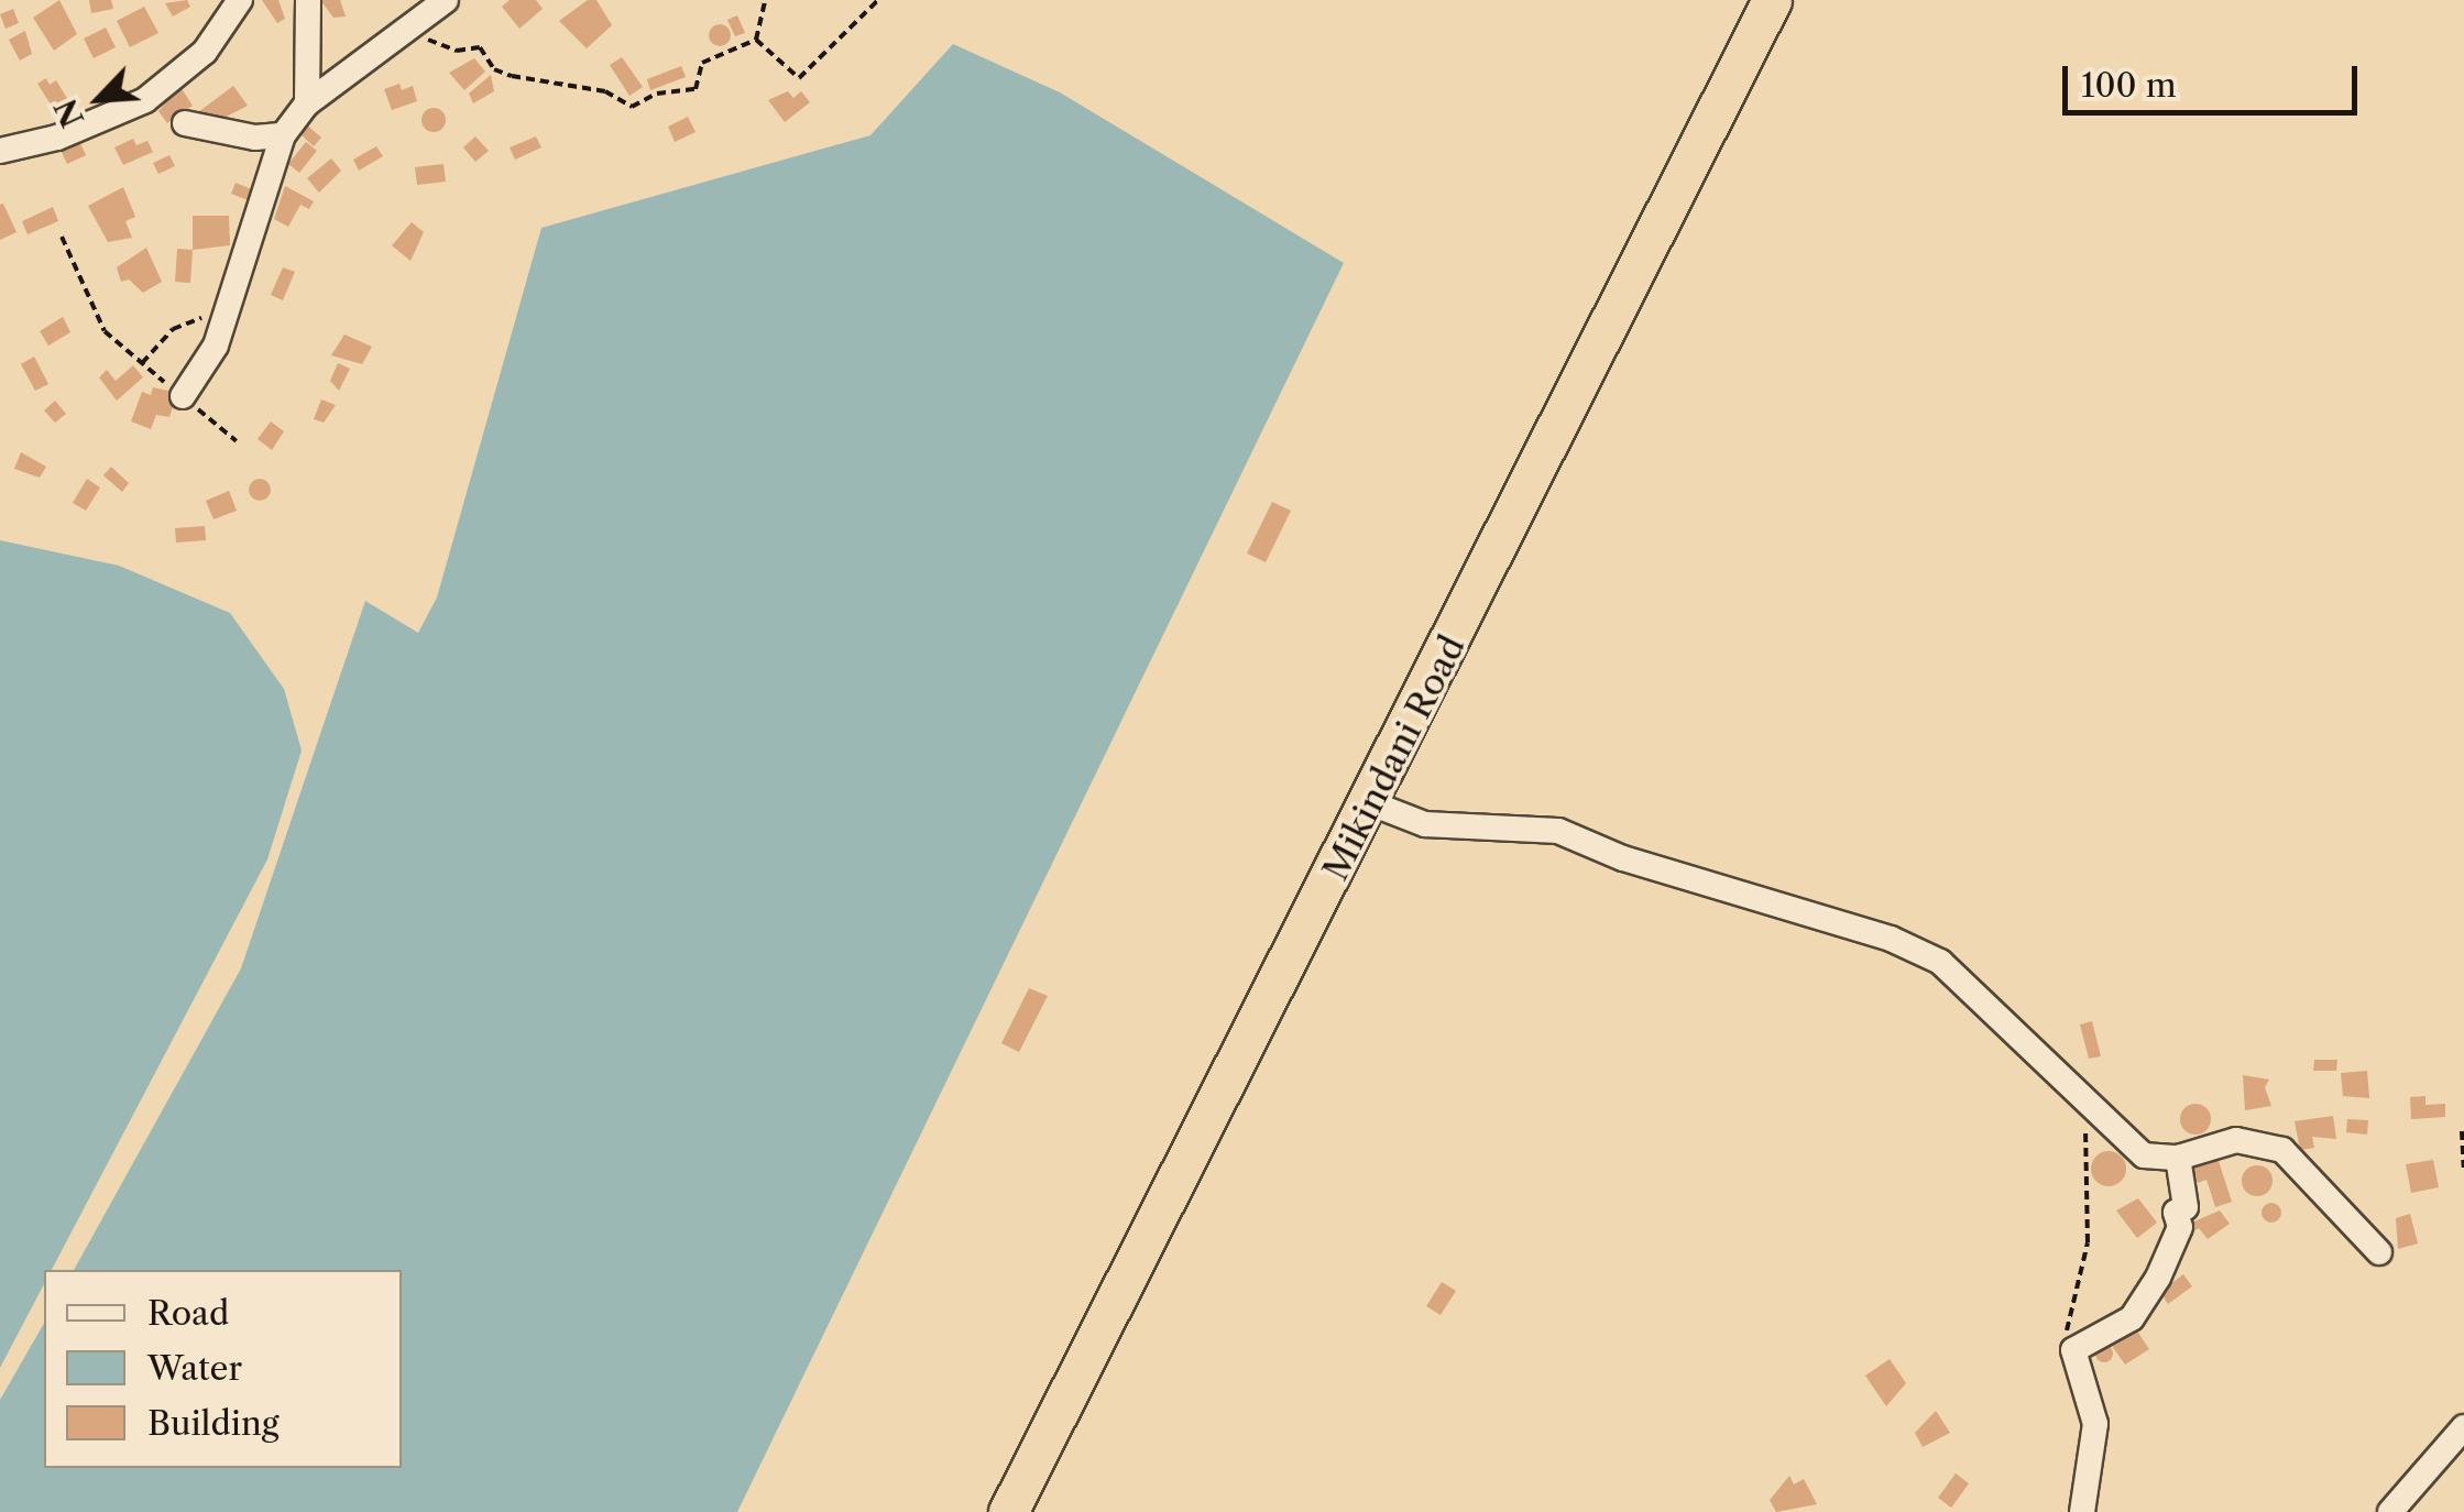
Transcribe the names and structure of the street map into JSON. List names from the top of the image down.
{
  "streets": {
    "highway": ["Mikindani Road"]
  },
  "legend": ["Road", "Water", "Building"],
  "scale_bar": "100 m",
  "north": "bottom left"
}
